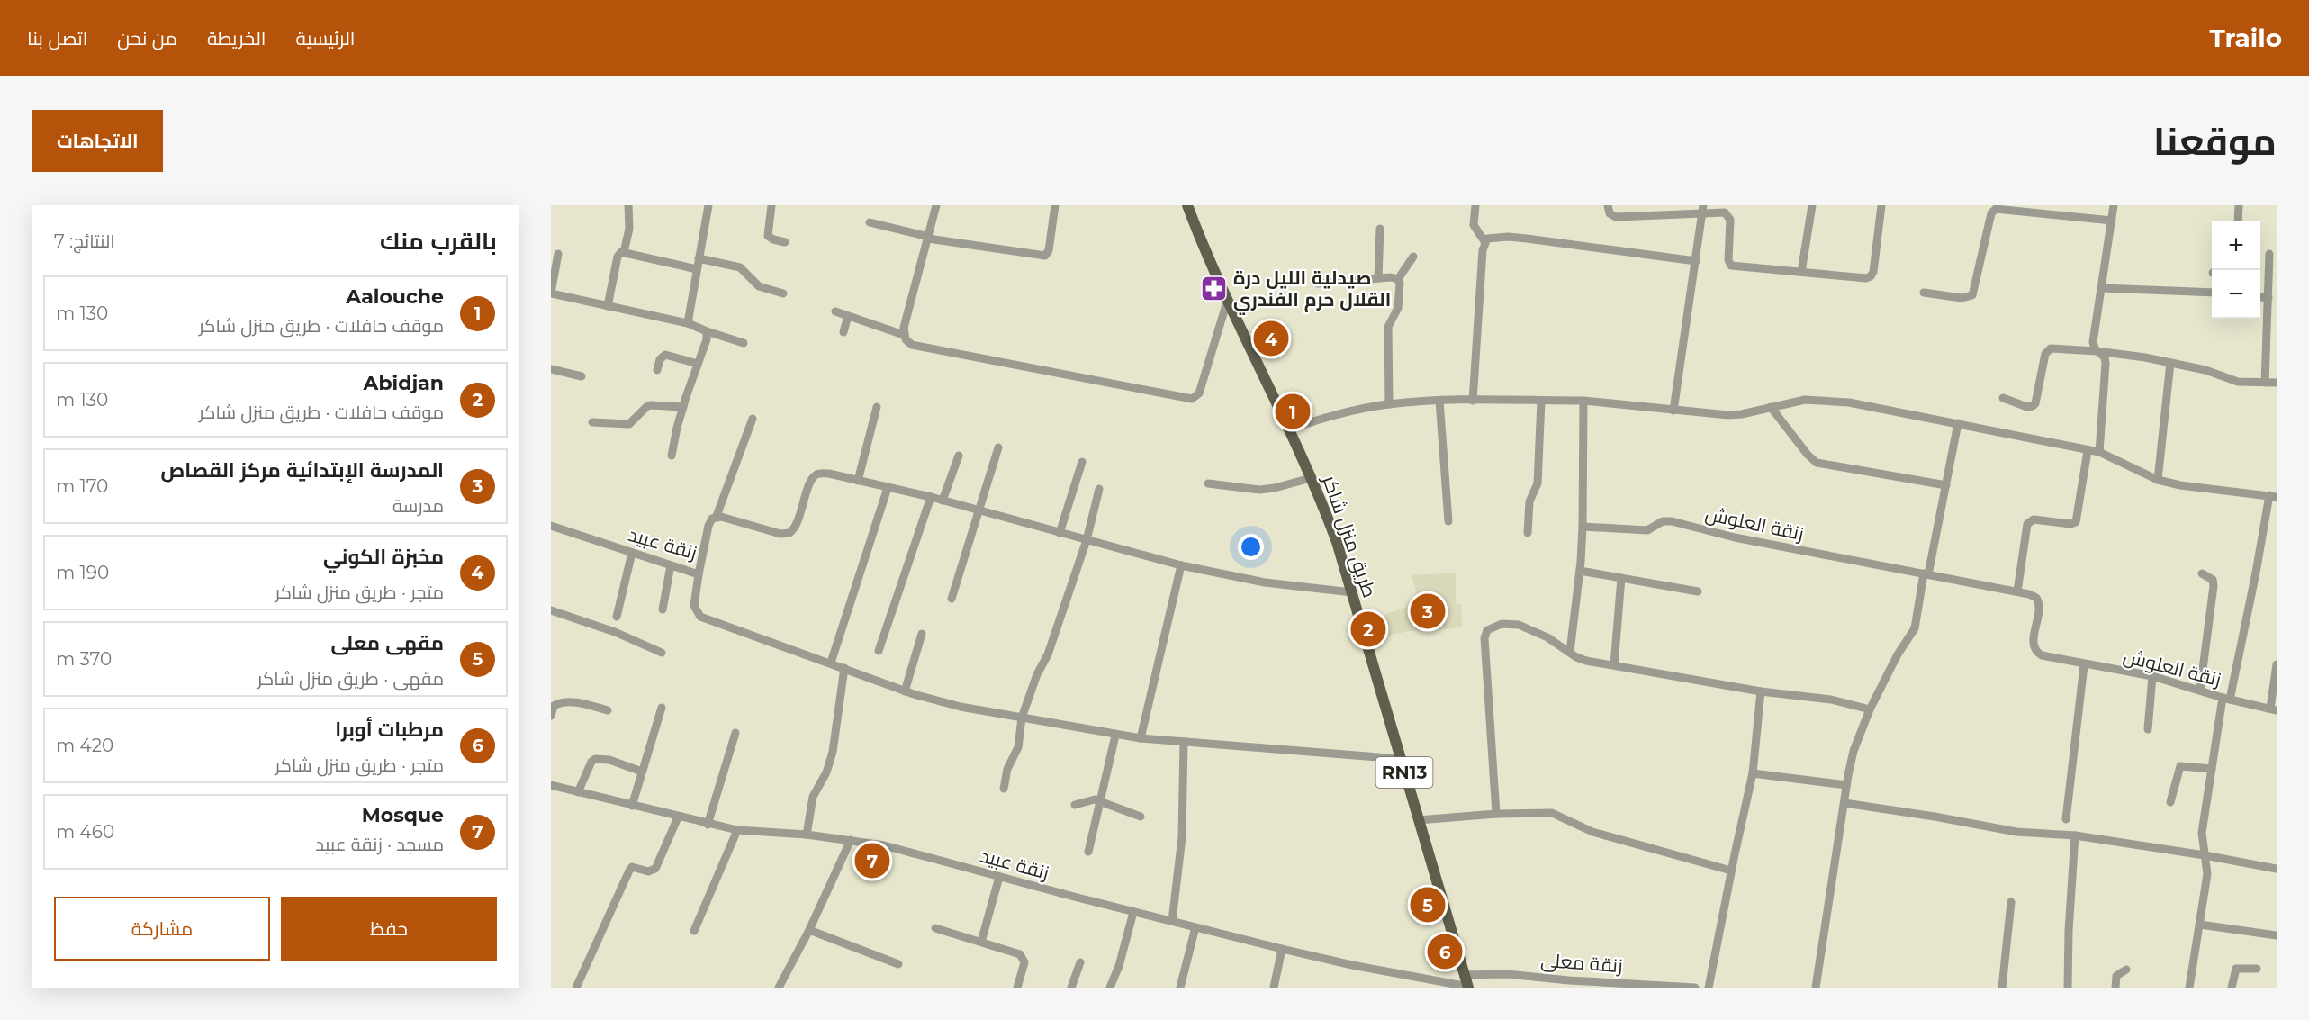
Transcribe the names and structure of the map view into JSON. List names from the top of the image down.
{
  "streets": {
    "main road": ["طريق منزل شاكر", "RN13"],
    "street": ["زنقة العلوش", "زنقة عبيد", "زنقة معلى"]
  },
  "crossings": [
    ["طريق منزل شاكر", "زنقة عبيد"],
    ["طريق منزل شاكر", "زنقة معلى"]
  ],
  "places": {
    "pharmacy": ["صيدلية الليل درة القلال حرم الفندري"]
  },
  "page": {
    "header": "Trailo",
    "nav": [
      "الرئيسية",
      "الخريطة",
      "من نحن",
      "اتصل بنا"
    ],
    "title": "موقعنا",
    "buttons": [
      "الاتجاهات",
      ["حفظ", "مشاركة"]
    ],
    "heading": ["بالقرب منك", "النتائج: 7"],
    "map_buttons": ["+", "−"],
    "list": [
      {
        "mark": "1",
        "name": "Aalouche",
        "note": "موقف حافلات · طريق منزل شاكر",
        "value": "130 m"
      },
      {
        "mark": "2",
        "name": "Abidjan",
        "note": "موقف حافلات · طريق منزل شاكر",
        "value": "130 m"
      },
      {
        "mark": "3",
        "name": "المدرسة الإبتدائية مركز القصاص",
        "note": "مدرسة",
        "value": "170 m"
      },
      {
        "mark": "4",
        "name": "مخبزة الكوني",
        "note": "متجر · طريق منزل شاكر",
        "value": "190 m"
      },
      {
        "mark": "5",
        "name": "مقهى معلى",
        "note": "مقهى · طريق منزل شاكر",
        "value": "370 m"
      },
      {
        "mark": "6",
        "name": "مرطبات أوبرا",
        "note": "متجر · طريق منزل شاكر",
        "value": "420 m"
      },
      {
        "mark": "7",
        "name": "Mosque",
        "note": "مسجد · زنقة عبيد",
        "value": "460 m"
      }
    ],
    "pins": [
      "4",
      "1",
      "3",
      "2",
      "7",
      "5",
      "6"
    ]
  }
}
